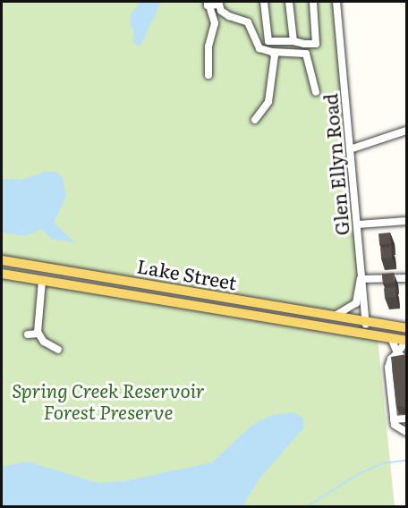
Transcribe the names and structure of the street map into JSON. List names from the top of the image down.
{
  "streets": {
    "main road": ["Lake Street"],
    "street": ["Glen Ellyn Road"]
  },
  "crossings": [
    ["Glen Ellyn Road", "Lake Street"]
  ],
  "parks": ["Spring Creek Reservoir Forest Preserve"]
}
